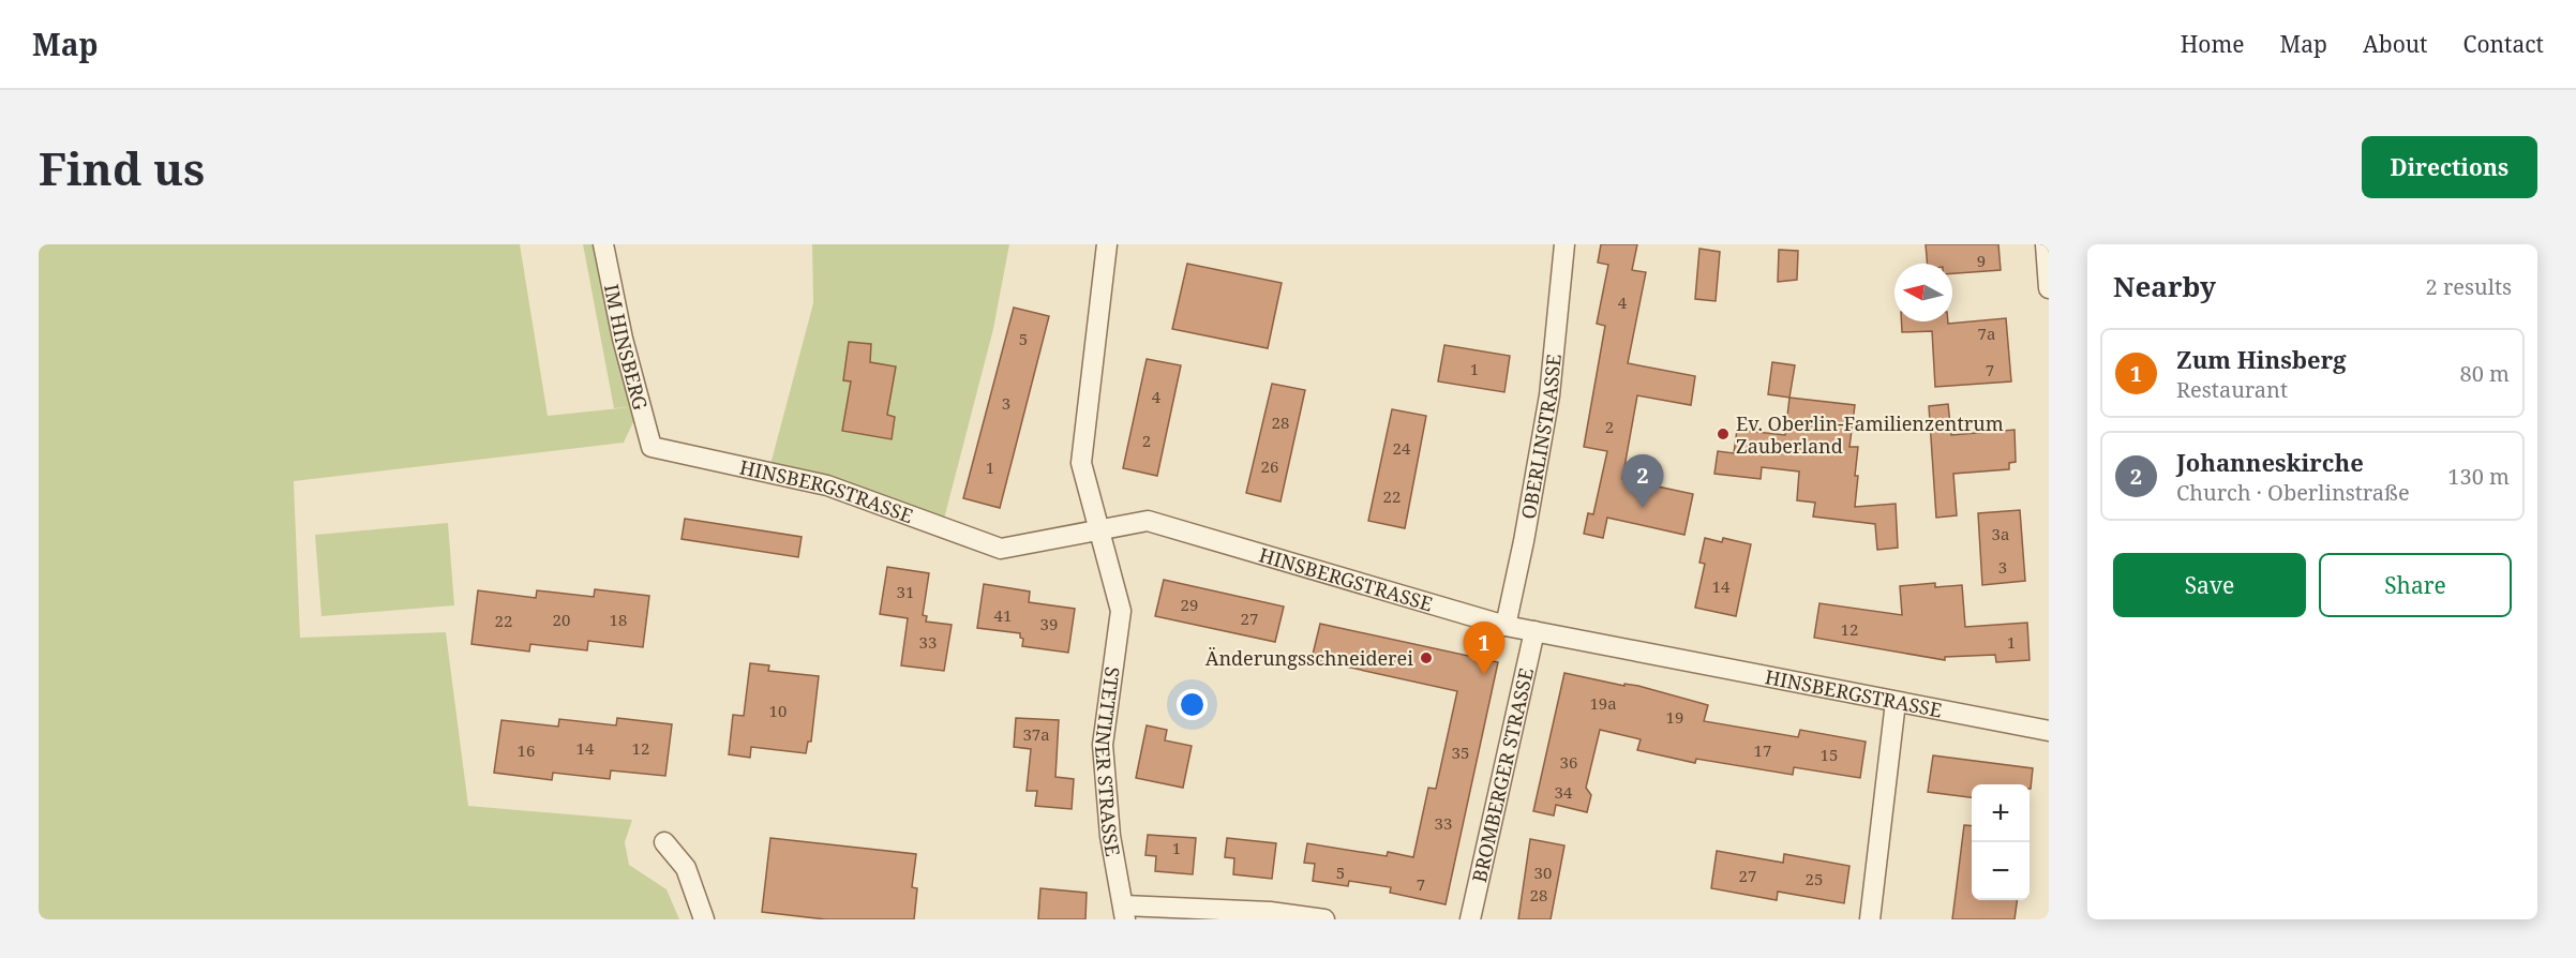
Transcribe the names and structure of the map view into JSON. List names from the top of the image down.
{
  "streets": {
    "street": [
      "IM HINSBERG",
      "OBERLINSTRASSE",
      "HINSBERGSTRASSE",
      "STETTINER STRASSE",
      "BROMBERGER STRASSE"
    ]
  },
  "crossings": [
    ["IM HINSBERG", "HINSBERGSTRASSE"],
    ["OBERLINSTRASSE", "HINSBERGSTRASSE"],
    ["HINSBERGSTRASSE", "STETTINER STRASSE"],
    ["HINSBERGSTRASSE", "BROMBERGER STRASSE"]
  ],
  "places": ["Ev. Oberlin-Familienzentrum Zauberland", "Änderungsschneiderei"],
  "house_numbers": [
    "9",
    "4",
    "7a",
    "5",
    "1",
    "7",
    "4",
    "3",
    "28",
    "2",
    "2",
    "24",
    "26",
    "1",
    "22",
    "3a",
    "3",
    "14",
    "31",
    "29",
    "41",
    "27",
    "20",
    "18",
    "22",
    "39",
    "12",
    "33",
    "1",
    "19a",
    "10",
    "19",
    "37a",
    "14",
    "12",
    "16",
    "17",
    "35",
    "15",
    "36",
    "34",
    "33",
    "1",
    "5",
    "30",
    "27",
    "25",
    "7",
    "28"
  ],
  "north": "left",
  "page": {
    "header": "Map",
    "nav": [
      "Home",
      "Map",
      "About",
      "Contact"
    ],
    "buttons": [
      "Directions",
      ["Save", "Share"]
    ],
    "title": "Find us",
    "heading": ["Nearby", "2 results"],
    "list": [
      {
        "mark": "1",
        "name": "Zum Hinsberg",
        "note": "Restaurant",
        "value": "80 m"
      },
      {
        "mark": "2",
        "name": "Johanneskirche",
        "note": "Church · Oberlinstraße",
        "value": "130 m"
      }
    ],
    "pins": ["2", "1"],
    "map_buttons": ["+", "−"]
  }
}
